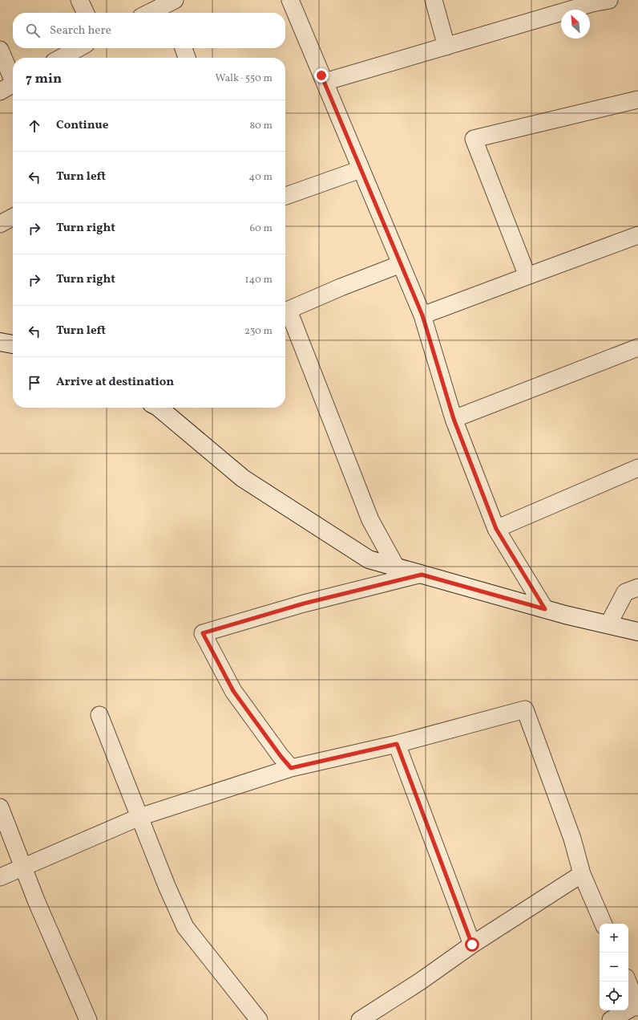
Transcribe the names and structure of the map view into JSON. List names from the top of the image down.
{
  "north": "top left",
  "page": {
    "search": "Search here",
    "heading": ["7 min", "Walk · 550 m"],
    "list": [
      ["Continue", "80 m"],
      ["Turn left", "40 m"],
      ["Turn right", "60 m"],
      ["Turn right", "140 m"],
      ["Turn left", "230 m"],
      "Arrive at destination"
    ],
    "map_buttons": ["+", "−"]
  }
}
